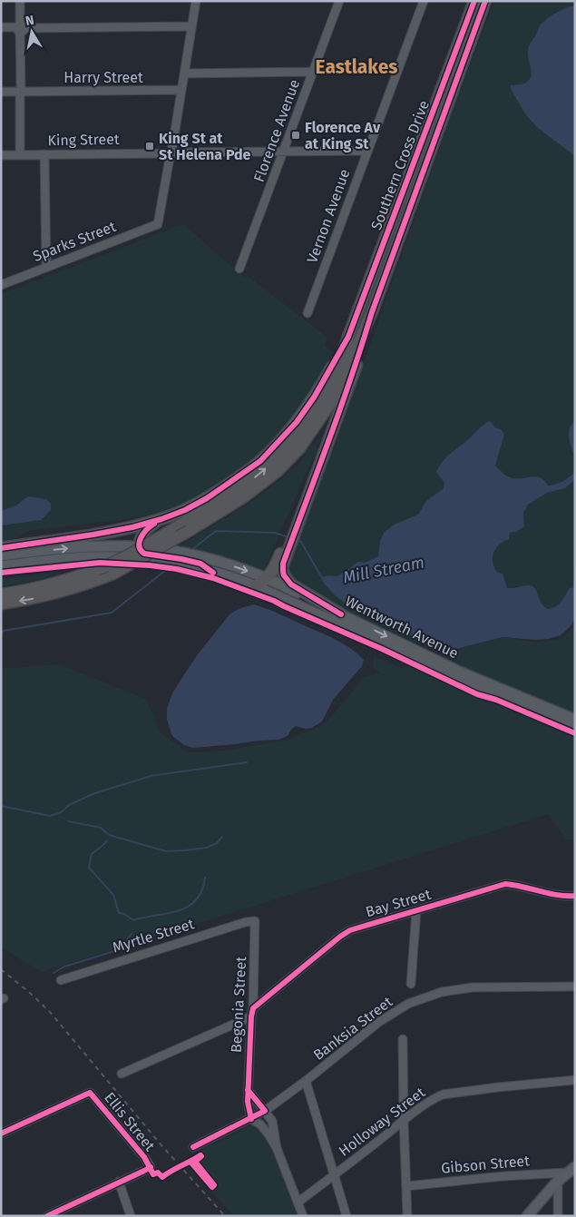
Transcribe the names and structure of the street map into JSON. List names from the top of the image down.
{
  "streets": {
    "highway": ["Southern Cross Drive"],
    "main road": ["Wentworth Avenue"],
    "street": [
      "Harry Street",
      "Florence Avenue",
      "King Street",
      "Vernon Avenue",
      "Sparks Street",
      "Bay Street",
      "Myrtle Street",
      "Begonia Street",
      "Banksia Street",
      "Ellis Street",
      "Holloway Street",
      "Gibson Street"
    ]
  },
  "crossings": [
    ["Florence Avenue", "King Street"],
    ["King Street", "Vernon Avenue"],
    ["King Street", "Sparks Street"],
    ["Bay Street", "Begonia Street"],
    ["Myrtle Street", "Begonia Street"],
    ["Begonia Street", "Banksia Street"]
  ],
  "districts": ["Eastlakes"],
  "water": ["Mill Stream"],
  "places": {
    "transit": ["Florence Av at King St", "King St at St Helena Pde"]
  },
  "north": "top"
}
